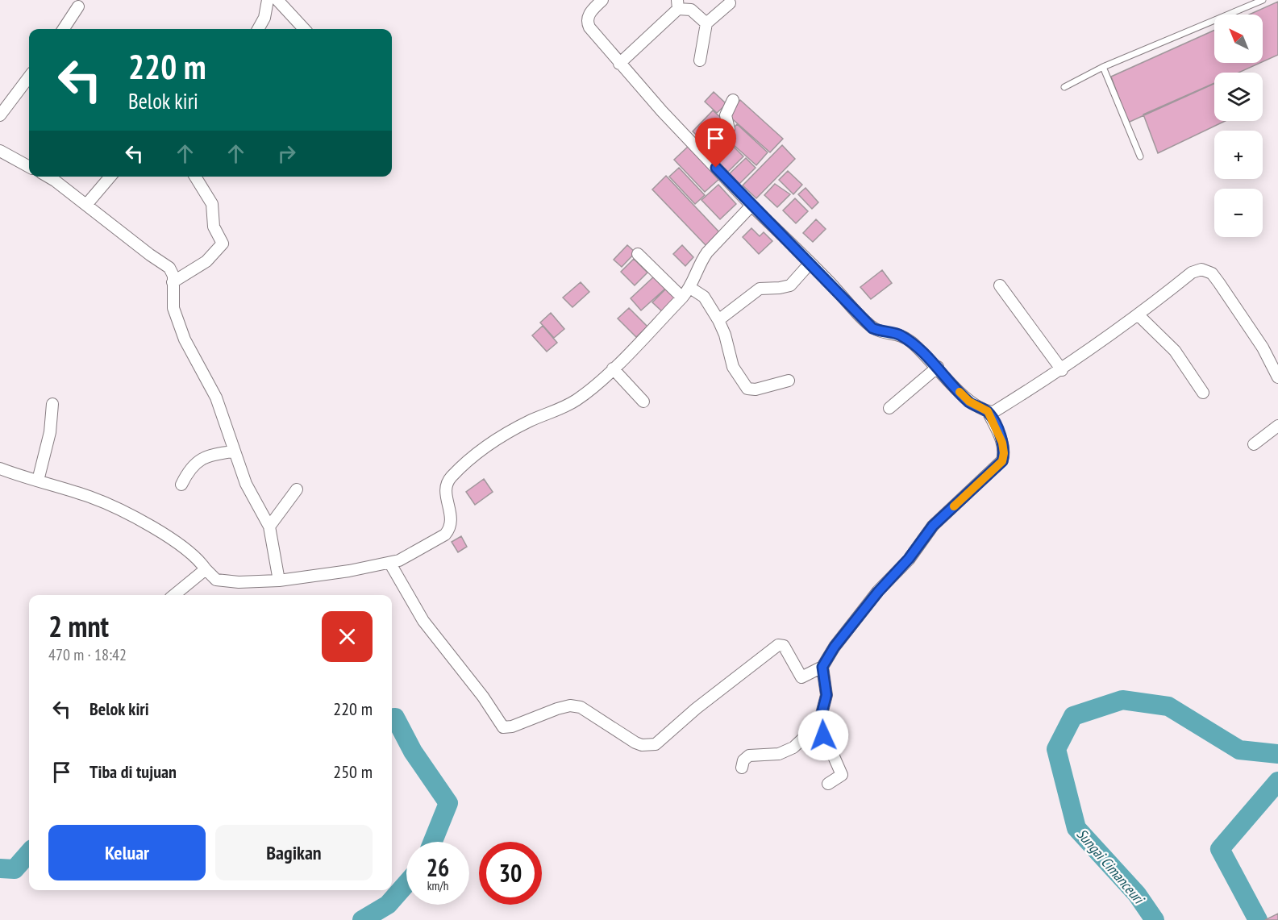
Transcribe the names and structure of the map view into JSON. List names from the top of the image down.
{
  "water": ["Sungai Cimanceuri"],
  "north": "top left",
  "page": {
    "map_buttons": ["+", "−"],
    "turn": ["220 m", "Belok kiri"],
    "heading": ["2 mnt", "470 m · 18:42"],
    "list": [
      {
        "name": "Belok kiri",
        "value": "220 m"
      },
      {
        "name": "Tiba di tujuan",
        "value": "250 m"
      }
    ],
    "buttons": ["Keluar", "Bagikan"],
    "speed": "26 km/h",
    "limit": "30"
  }
}
